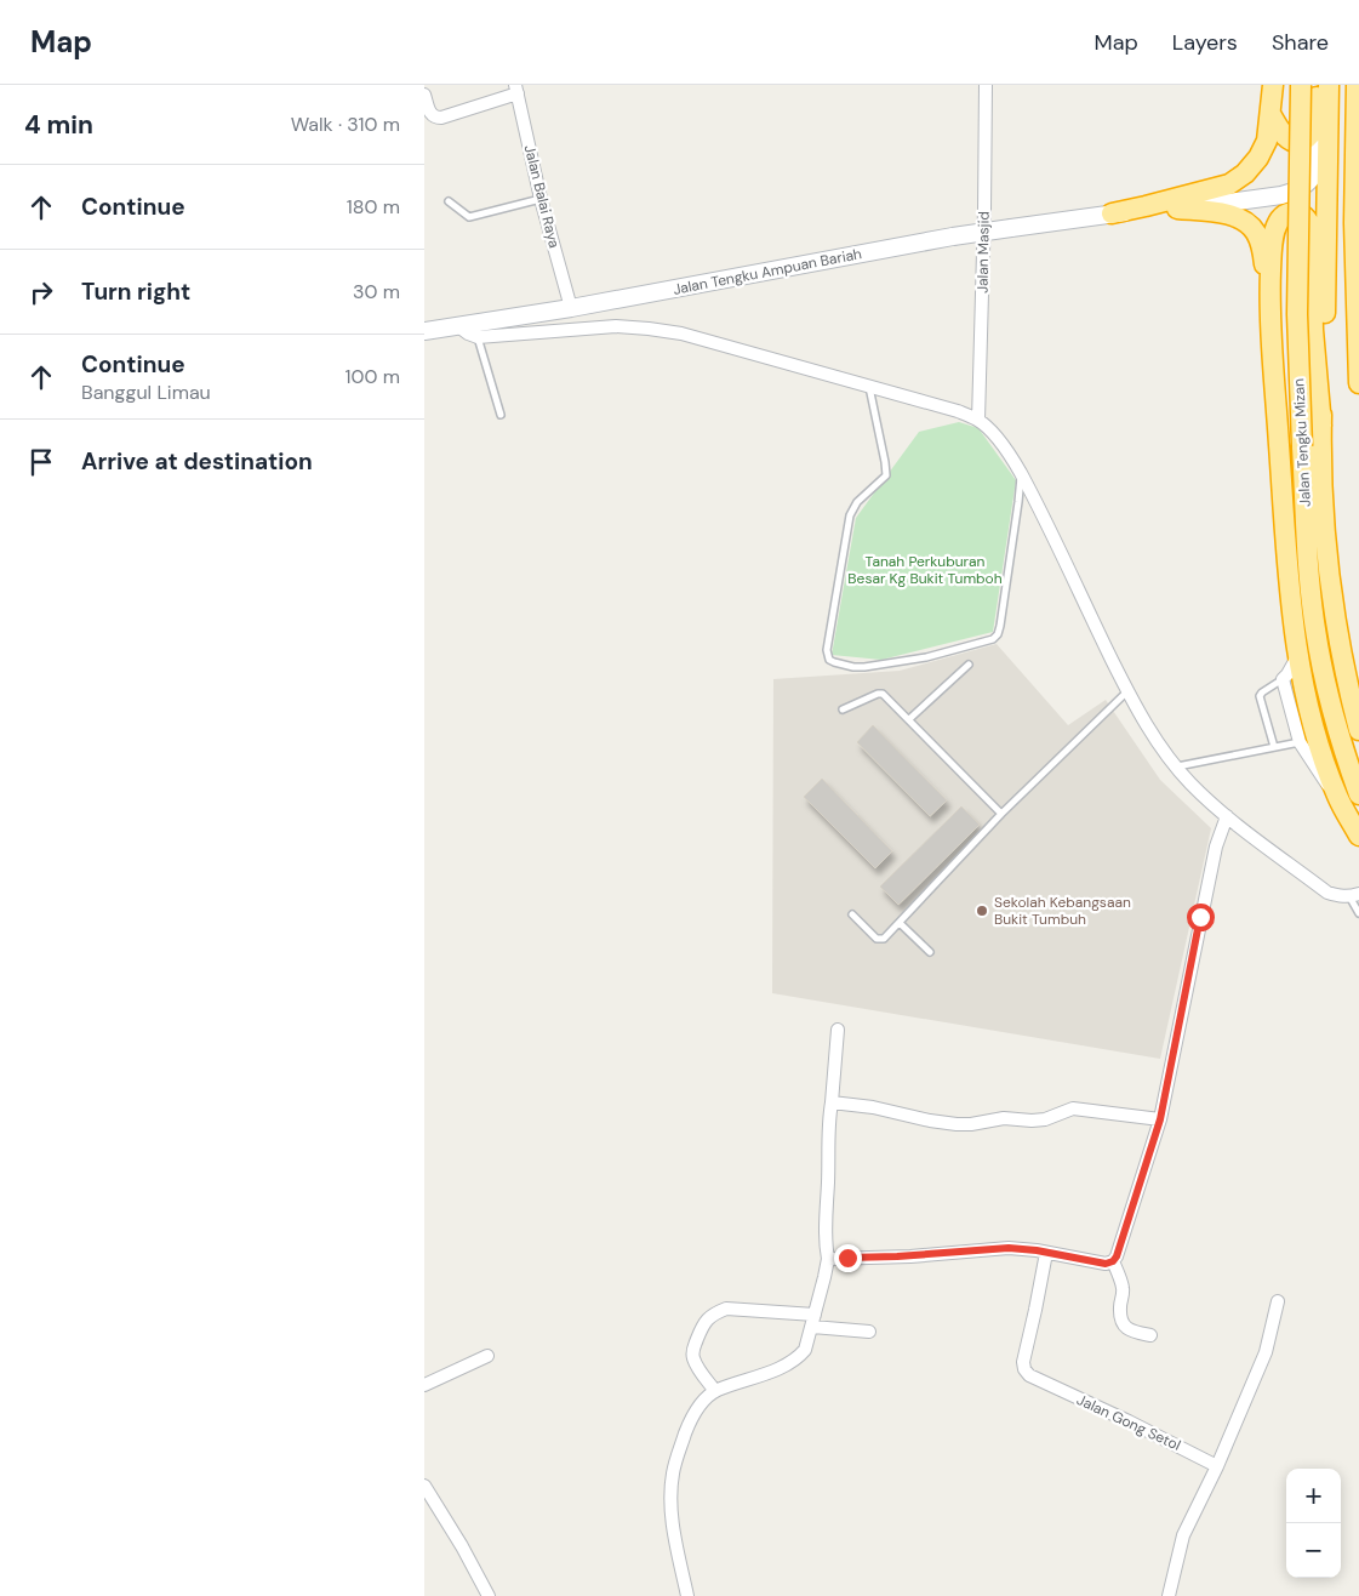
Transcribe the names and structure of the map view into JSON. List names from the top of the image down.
{
  "streets": {
    "highway": ["Jalan Tengku Mizan"],
    "main road": ["Jalan Tengku Ampuan Bariah"],
    "street": ["Jalan Balai Raya", "Jalan Masjid", "Jalan Gong Setol"]
  },
  "crossings": [
    ["Jalan Balai Raya", "Jalan Tengku Ampuan Bariah"]
  ],
  "parks": ["Tanah Perkuburan Besar Kg Bukit Tumboh"],
  "places": ["Sekolah Kebangsaan Bukit Tumbuh"],
  "page": {
    "header": "Map",
    "nav": ["Map", "Layers", "Share"],
    "heading": ["4 min", "Walk · 310 m"],
    "list": [
      ["Continue", "180 m"],
      ["Turn right", "30 m"],
      ["Continue", "Banggul Limau", "100 m"],
      "Arrive at destination"
    ],
    "map_buttons": ["+", "−"]
  }
}
